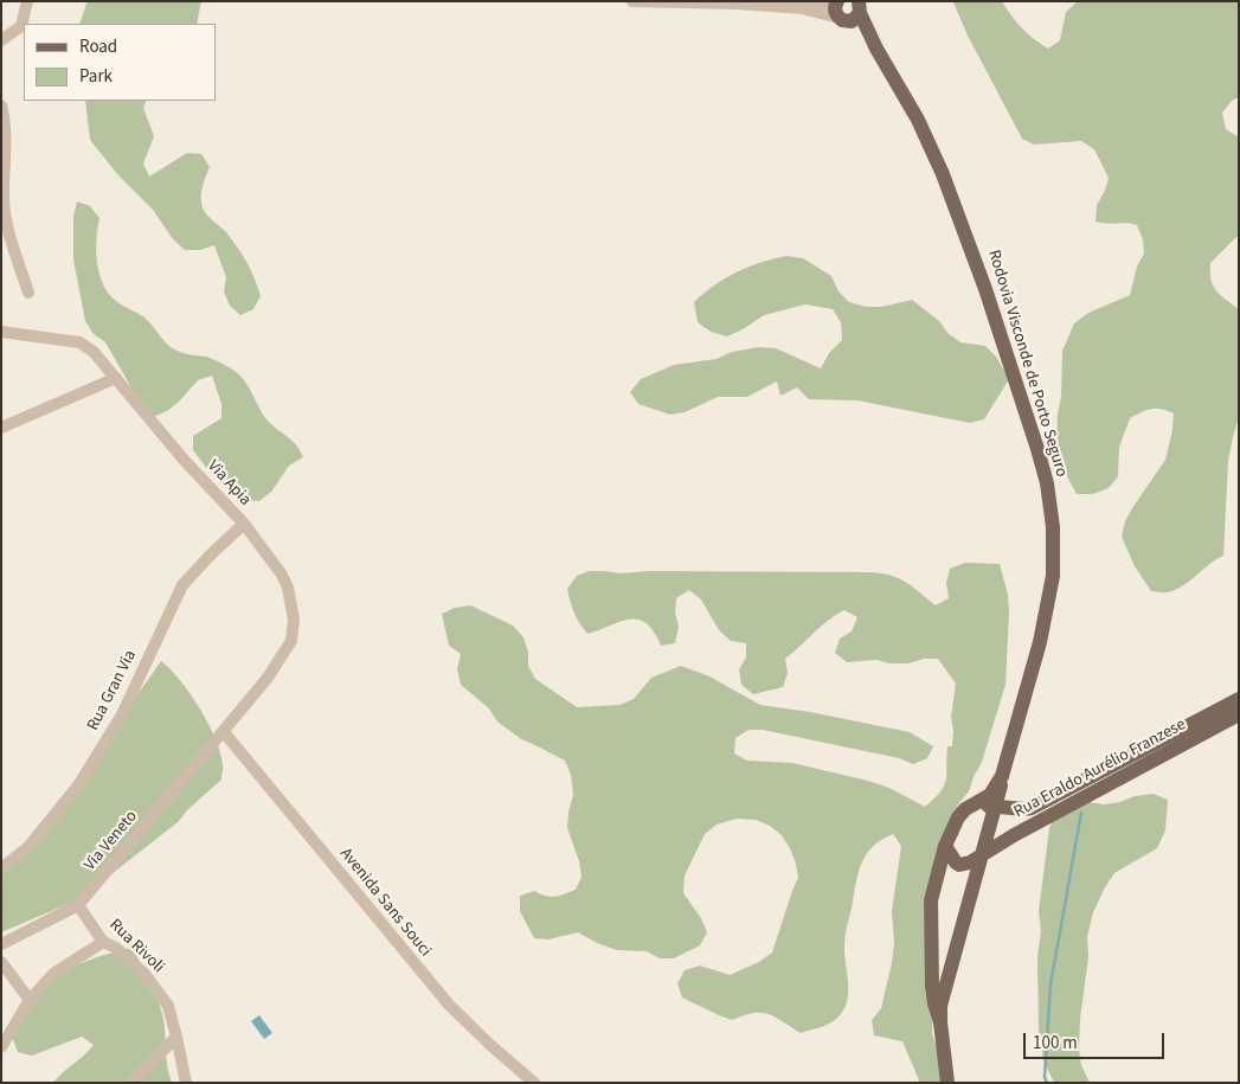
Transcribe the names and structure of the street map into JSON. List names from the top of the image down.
{
  "streets": {
    "main road": ["Rodovia Visconde de Porto Seguro", "Rua Eraldo Aurélio Franzese"],
    "street": [
      "Via Apia",
      "Rua Gran Via",
      "Via Veneto",
      "Avenida Sans Souci",
      "Rua Rivoli"
    ]
  },
  "crossings": [
    ["Rodovia Visconde de Porto Seguro", "Rua Eraldo Aurélio Franzese"],
    ["Via Apia", "Rua Gran Via"],
    ["Via Apia", "Via Veneto"],
    ["Via Apia", "Avenida Sans Souci"],
    ["Via Veneto", "Avenida Sans Souci"],
    ["Via Veneto", "Rua Rivoli"]
  ],
  "legend": ["Road", "Park"],
  "scale_bar": "100 m"
}
